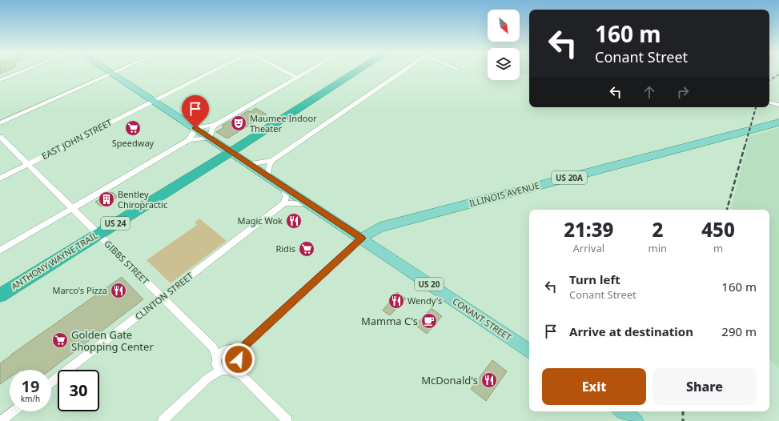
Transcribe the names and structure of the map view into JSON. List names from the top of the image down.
{
  "streets": {
    "highway": ["US 24", "ANTHONY WAYNE TRAIL"],
    "main road": [
      "US 20A",
      "ILLINOIS AVENUE",
      "US 20",
      "CONANT STREET"
    ],
    "street": ["EAST JOHN STREET", "GIBBS STREET", "CLINTON STREET"]
  },
  "crossings": [
    ["EAST JOHN STREET", "GIBBS STREET"],
    ["EAST JOHN STREET", "CONANT STREET"],
    ["ILLINOIS AVENUE", "CONANT STREET"],
    ["ANTHONY WAYNE TRAIL", "GIBBS STREET"],
    ["ANTHONY WAYNE TRAIL", "CONANT STREET"],
    ["GIBBS STREET", "CLINTON STREET"]
  ],
  "places": {
    "theatre": ["Maumee Indoor Theater"],
    "supermarket": ["Speedway", "Ridis", "Golden Gate Shopping Center"],
    "building": ["Bentley Chiropractic"],
    "restaurant": [
      "Magic Wok",
      "Marco's Pizza",
      "Wendy's",
      "McDonald's"
    ],
    "cafe": ["Mamma C's"]
  },
  "north": "bottom right",
  "page": {
    "turn": ["160 m", "Conant Street"],
    "eta": [
      "21:39",
      "Arrival",
      "2",
      "min",
      "450",
      "m"
    ],
    "list": [
      {
        "name": "Turn left",
        "note": "Conant Street",
        "value": "160 m"
      },
      {
        "name": "Arrive at destination",
        "value": "290 m"
      }
    ],
    "buttons": ["Exit", "Share"],
    "speed": "19 km/h",
    "limit": "30"
  }
}
